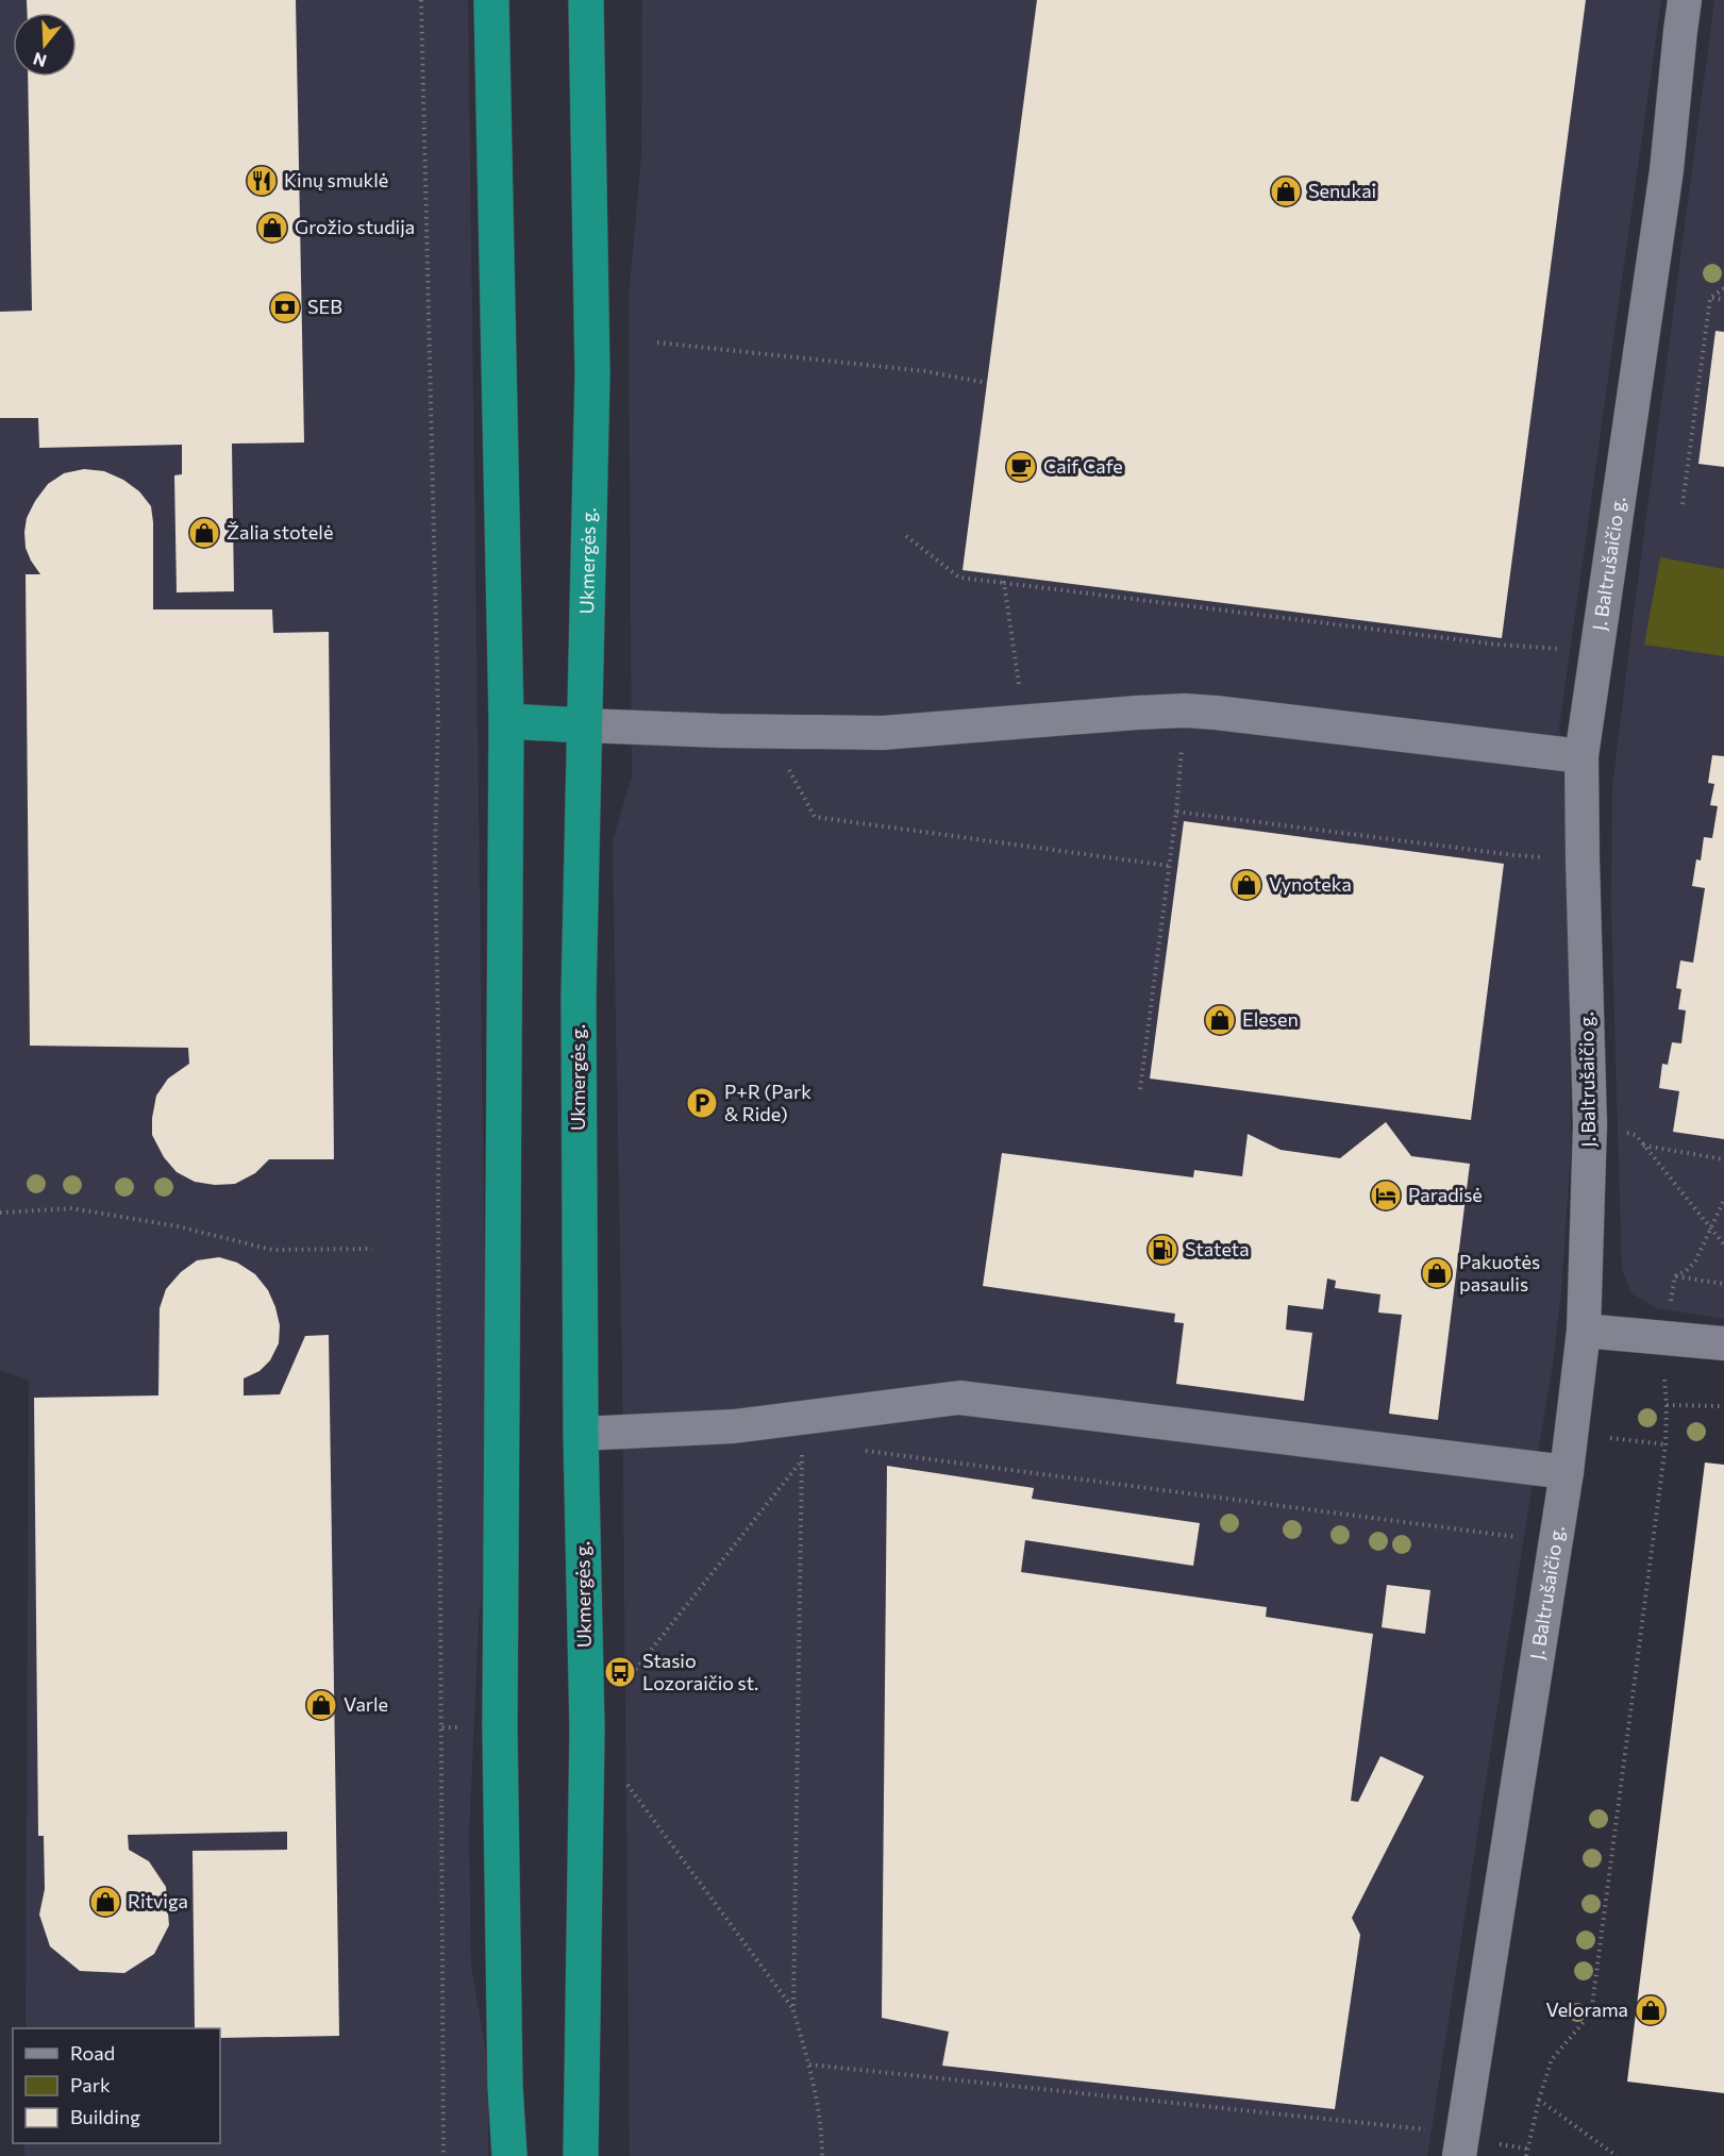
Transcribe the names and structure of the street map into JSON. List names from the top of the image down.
{
  "streets": {
    "highway": ["Ukmergės g."],
    "street": ["J. Baltrušaičio g."]
  },
  "places": {
    "restaurant": ["Kinų smuklė"],
    "shop": [
      "Senukai",
      "Grožio studija",
      "Žalia stotelė",
      "Vynoteka",
      "Elesen",
      "Pakuotės pasaulis",
      "Varle",
      "Ritviga",
      "Velorama"
    ],
    "bank": ["SEB"],
    "cafe": ["Caif Cafe"],
    "parking": ["P+R (Park & Ride)"],
    "hotel": ["Paradisė"],
    "fuel station": ["Stateta"],
    "bus stop": ["Stasio Lozoraičio st."]
  },
  "legend": ["Road", "Park", "Building"],
  "north": "bottom"
}
